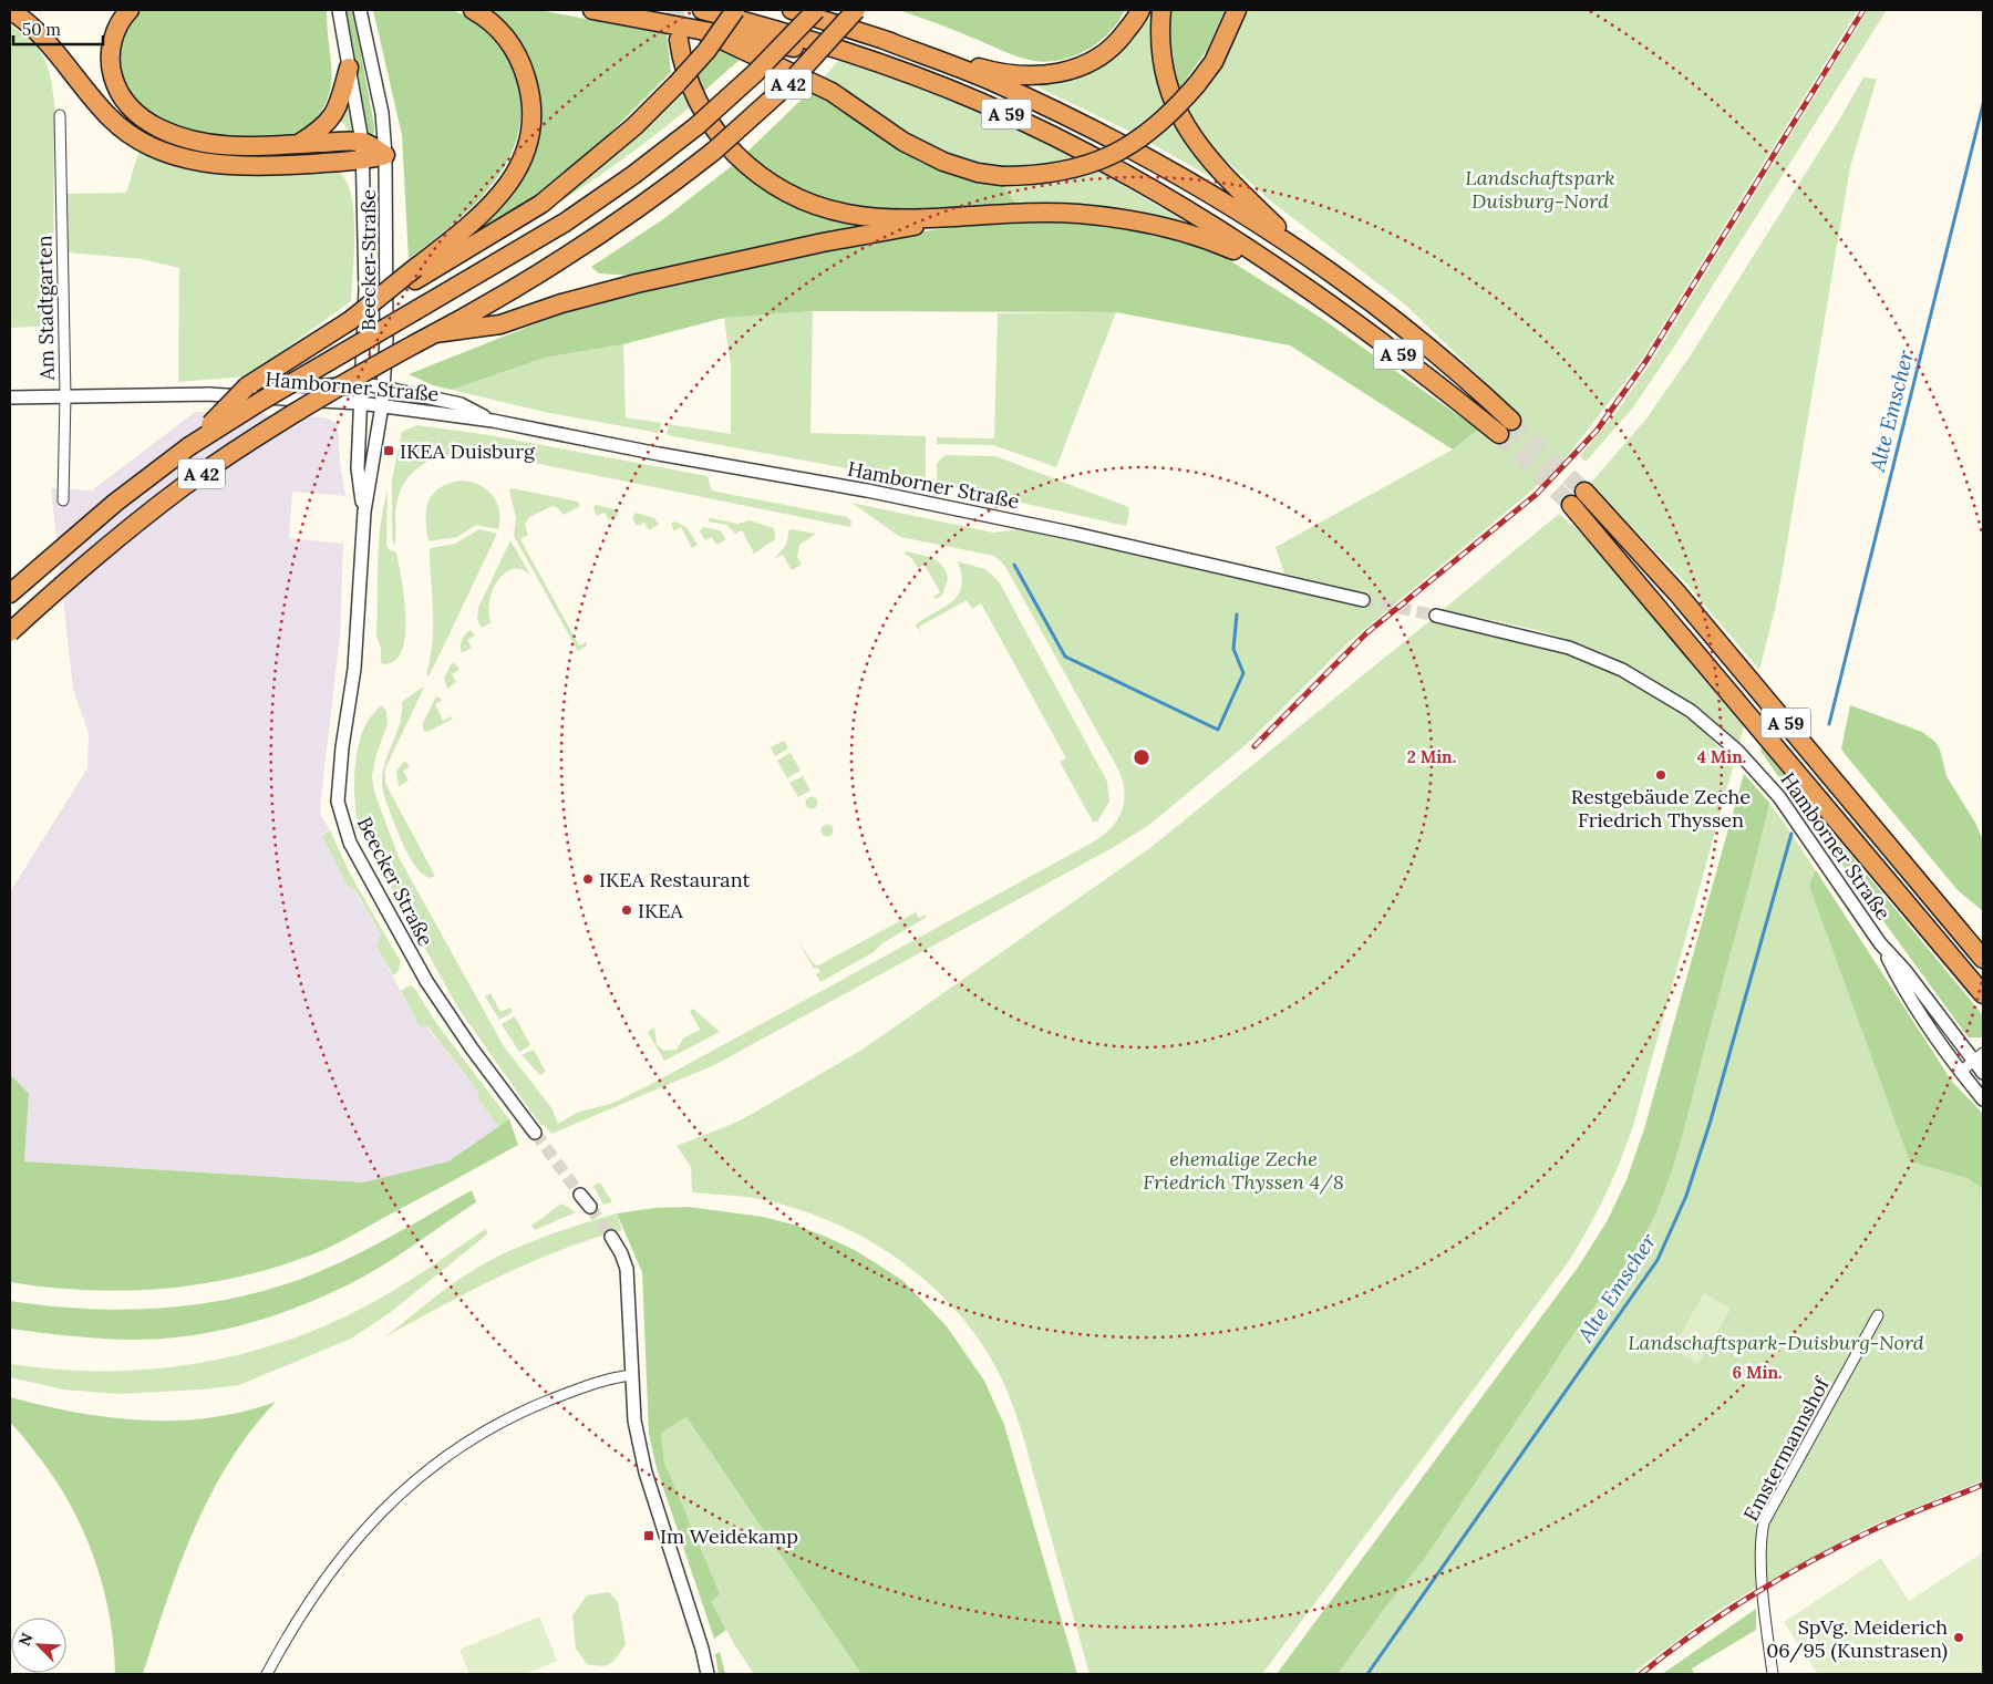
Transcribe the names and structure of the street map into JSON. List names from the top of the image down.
{
  "streets": {
    "highway": ["A 42", "A 59"],
    "street": [
      "Beecker Straße",
      "Am Stadtgarten",
      "Hamborner Straße",
      "Emstermannshof"
    ]
  },
  "crossings": [
    ["Beecker Straße", "Hamborner Straße"],
    ["Am Stadtgarten", "Hamborner Straße"]
  ],
  "water": ["Alte Emscher"],
  "parks": ["Landschaftspark Duisburg-Nord", "ehemalige Zeche Friedrich Thyssen 4/8", "Landschaftspark-Duisburg-Nord"],
  "places": {
    "transit": ["IKEA Duisburg", "Im Weidekamp"],
    "other": [
      "Restgebäude Zeche Friedrich Thyssen",
      "IKEA Restaurant",
      "IKEA",
      "SpVg. Meiderich 06/95 (Kunstrasen)"
    ]
  },
  "scale_bar": "50 m",
  "north": "top left",
  "rings": ["2 Min.", "4 Min.", "6 Min."]
}
